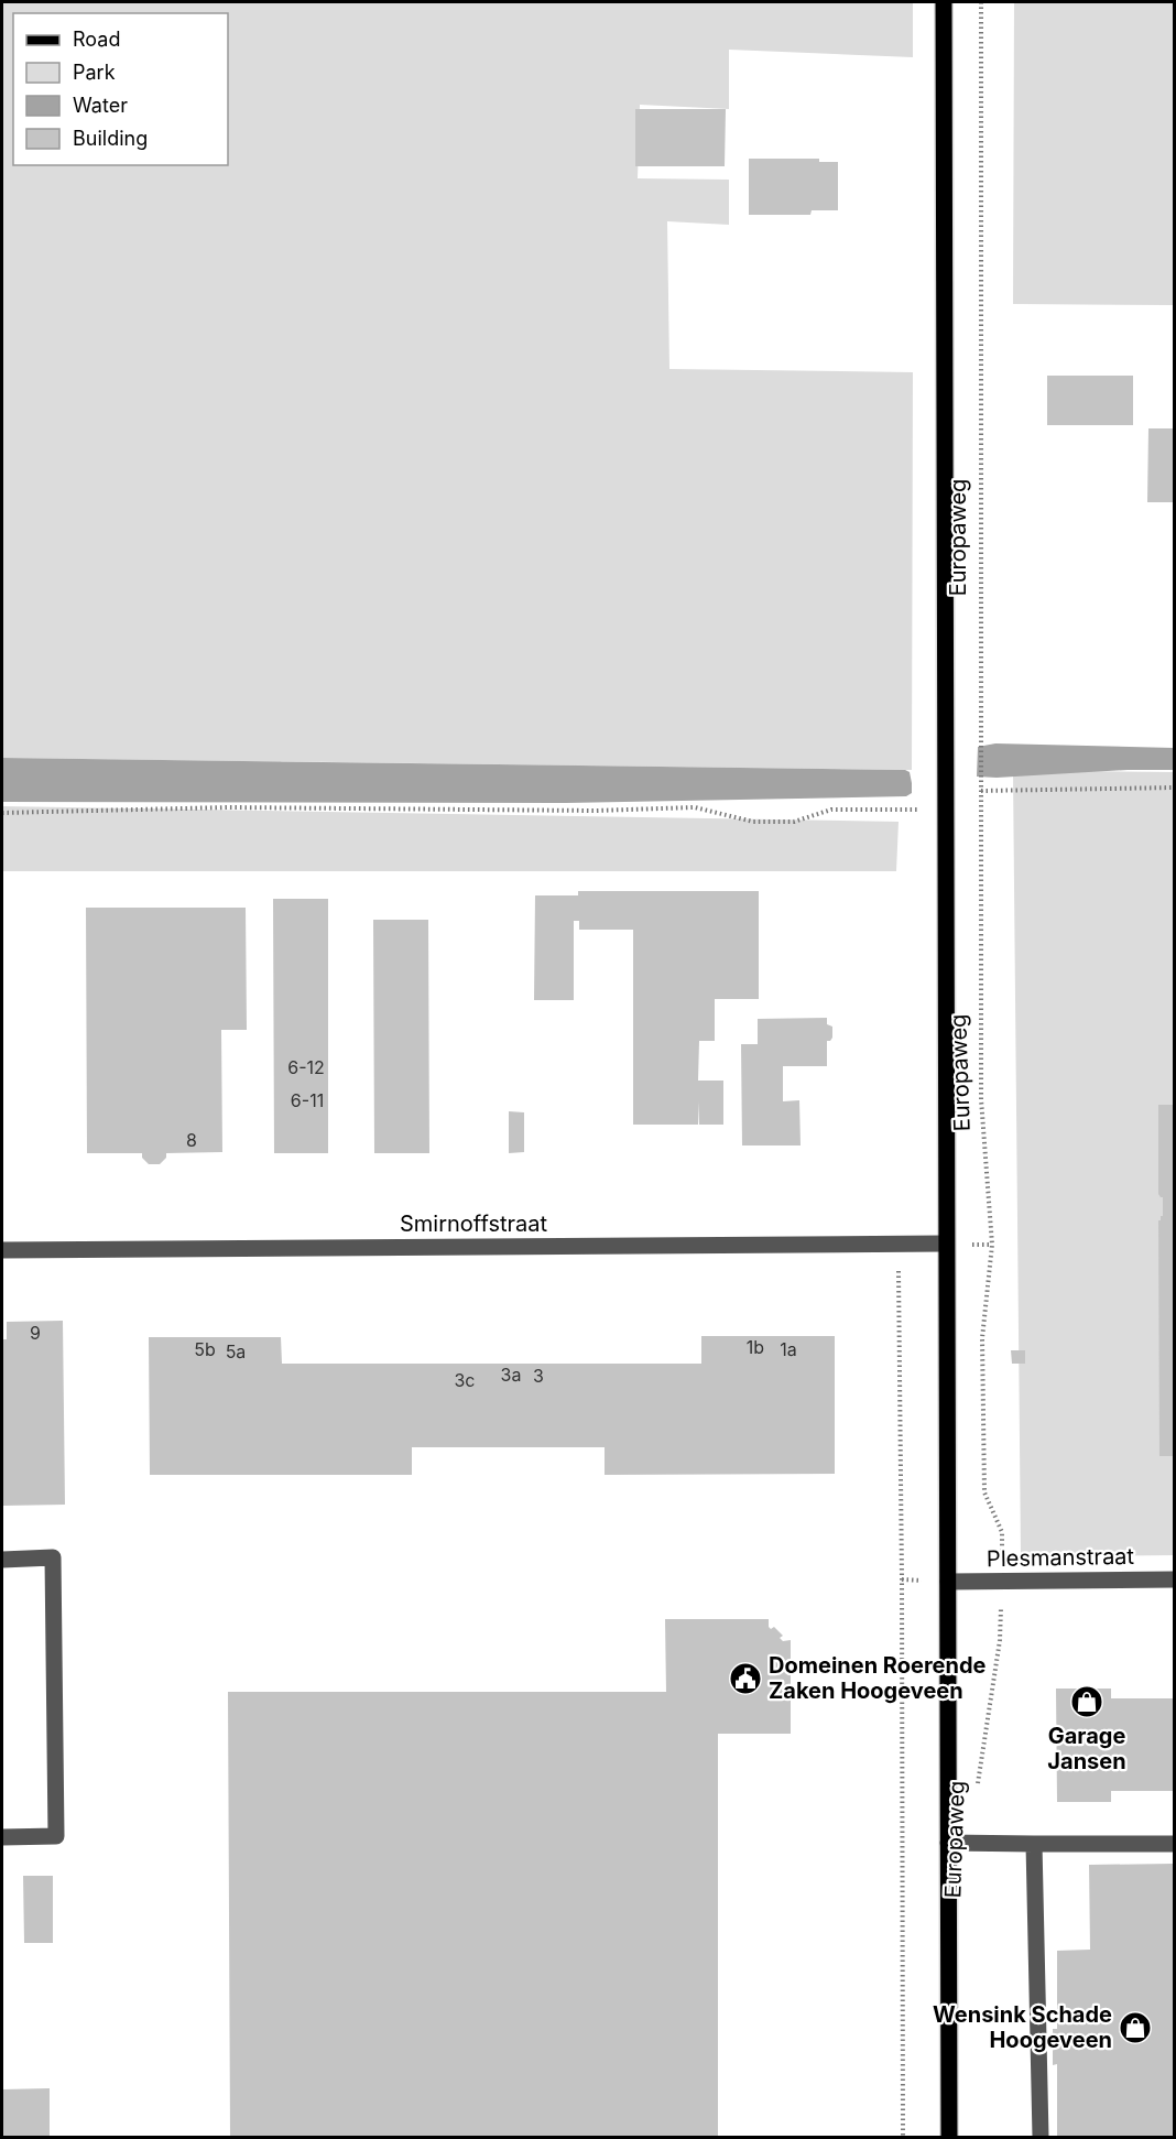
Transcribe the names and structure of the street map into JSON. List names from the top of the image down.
{
  "streets": {
    "main road": ["Europaweg"],
    "street": ["Smirnoffstraat", "Plesmanstraat"]
  },
  "crossings": [
    ["Europaweg", "Smirnoffstraat"],
    ["Europaweg", "Plesmanstraat"]
  ],
  "places": {
    "public building": ["Domeinen Roerende Zaken Hoogeveen"],
    "shop": ["Garage Jansen", "Wensink Schade Hoogeveen"]
  },
  "house_numbers": [
    "6-12",
    "6-11",
    "8",
    "9",
    "1b",
    "5b",
    "1a",
    "5a",
    "3a",
    "3",
    "3c"
  ],
  "legend": [
    "Road",
    "Park",
    "Water",
    "Building"
  ]
}
